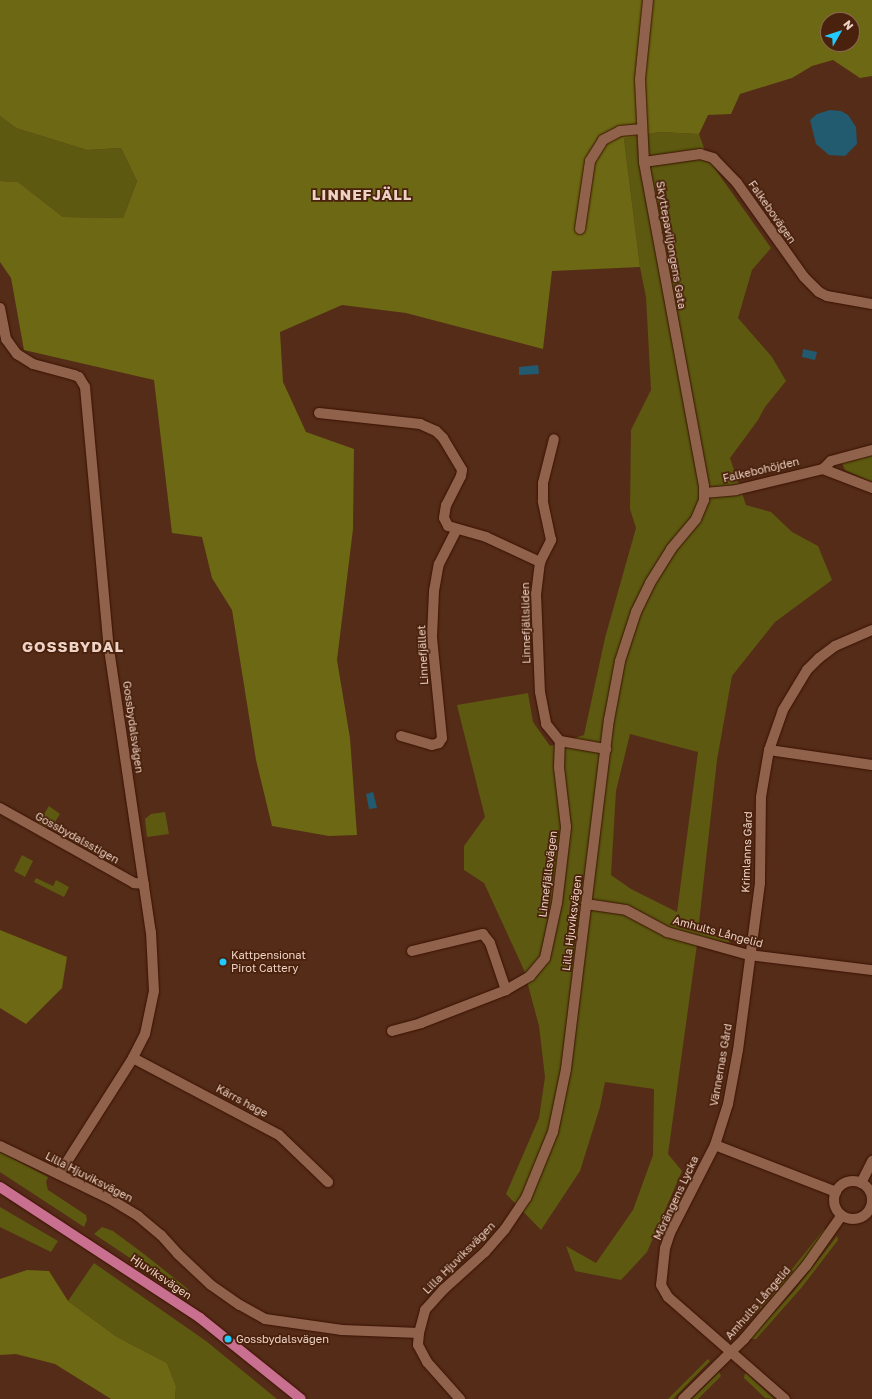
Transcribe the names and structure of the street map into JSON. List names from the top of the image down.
{
  "streets": {
    "main road": ["Hjuviksvägen"],
    "street": [
      "Falkebovägen",
      "Skyttepaviljongens Gata",
      "Falkebohöjden",
      "Linnefjällsliden",
      "Linnefjället",
      "Gossbydalsvägen",
      "Gossbydalsstigen",
      "Krimlanns Gård",
      "Linnefjällsvägen",
      "Lilla Hjuviksvägen",
      "Amhults Långelid",
      "Vännernas Gård",
      "Kärrs hage",
      "Mörängens Lycka"
    ]
  },
  "crossings": [
    ["Falkebovägen", "Skyttepaviljongens Gata"],
    ["Skyttepaviljongens Gata", "Falkebohöjden"],
    ["Skyttepaviljongens Gata", "Lilla Hjuviksvägen"],
    ["Falkebohöjden", "Lilla Hjuviksvägen"],
    ["Linnefjällsliden", "Linnefjällsvägen"],
    ["Gossbydalsvägen", "Gossbydalsstigen"],
    ["Gossbydalsvägen", "Lilla Hjuviksvägen"],
    ["Gossbydalsvägen", "Kärrs hage"],
    ["Krimlanns Gård", "Amhults Långelid"],
    ["Krimlanns Gård", "Vännernas Gård"],
    ["Lilla Hjuviksvägen", "Amhults Långelid"],
    ["Amhults Långelid", "Vännernas Gård"],
    ["Amhults Långelid", "Mörängens Lycka"],
    ["Vännernas Gård", "Mörängens Lycka"]
  ],
  "districts": ["LINNEFJÄLL", "GOSSBYDAL"],
  "places": ["Kattpensionat Pirot Cattery", "Gossbydalsvägen"],
  "north": "top right"
}
